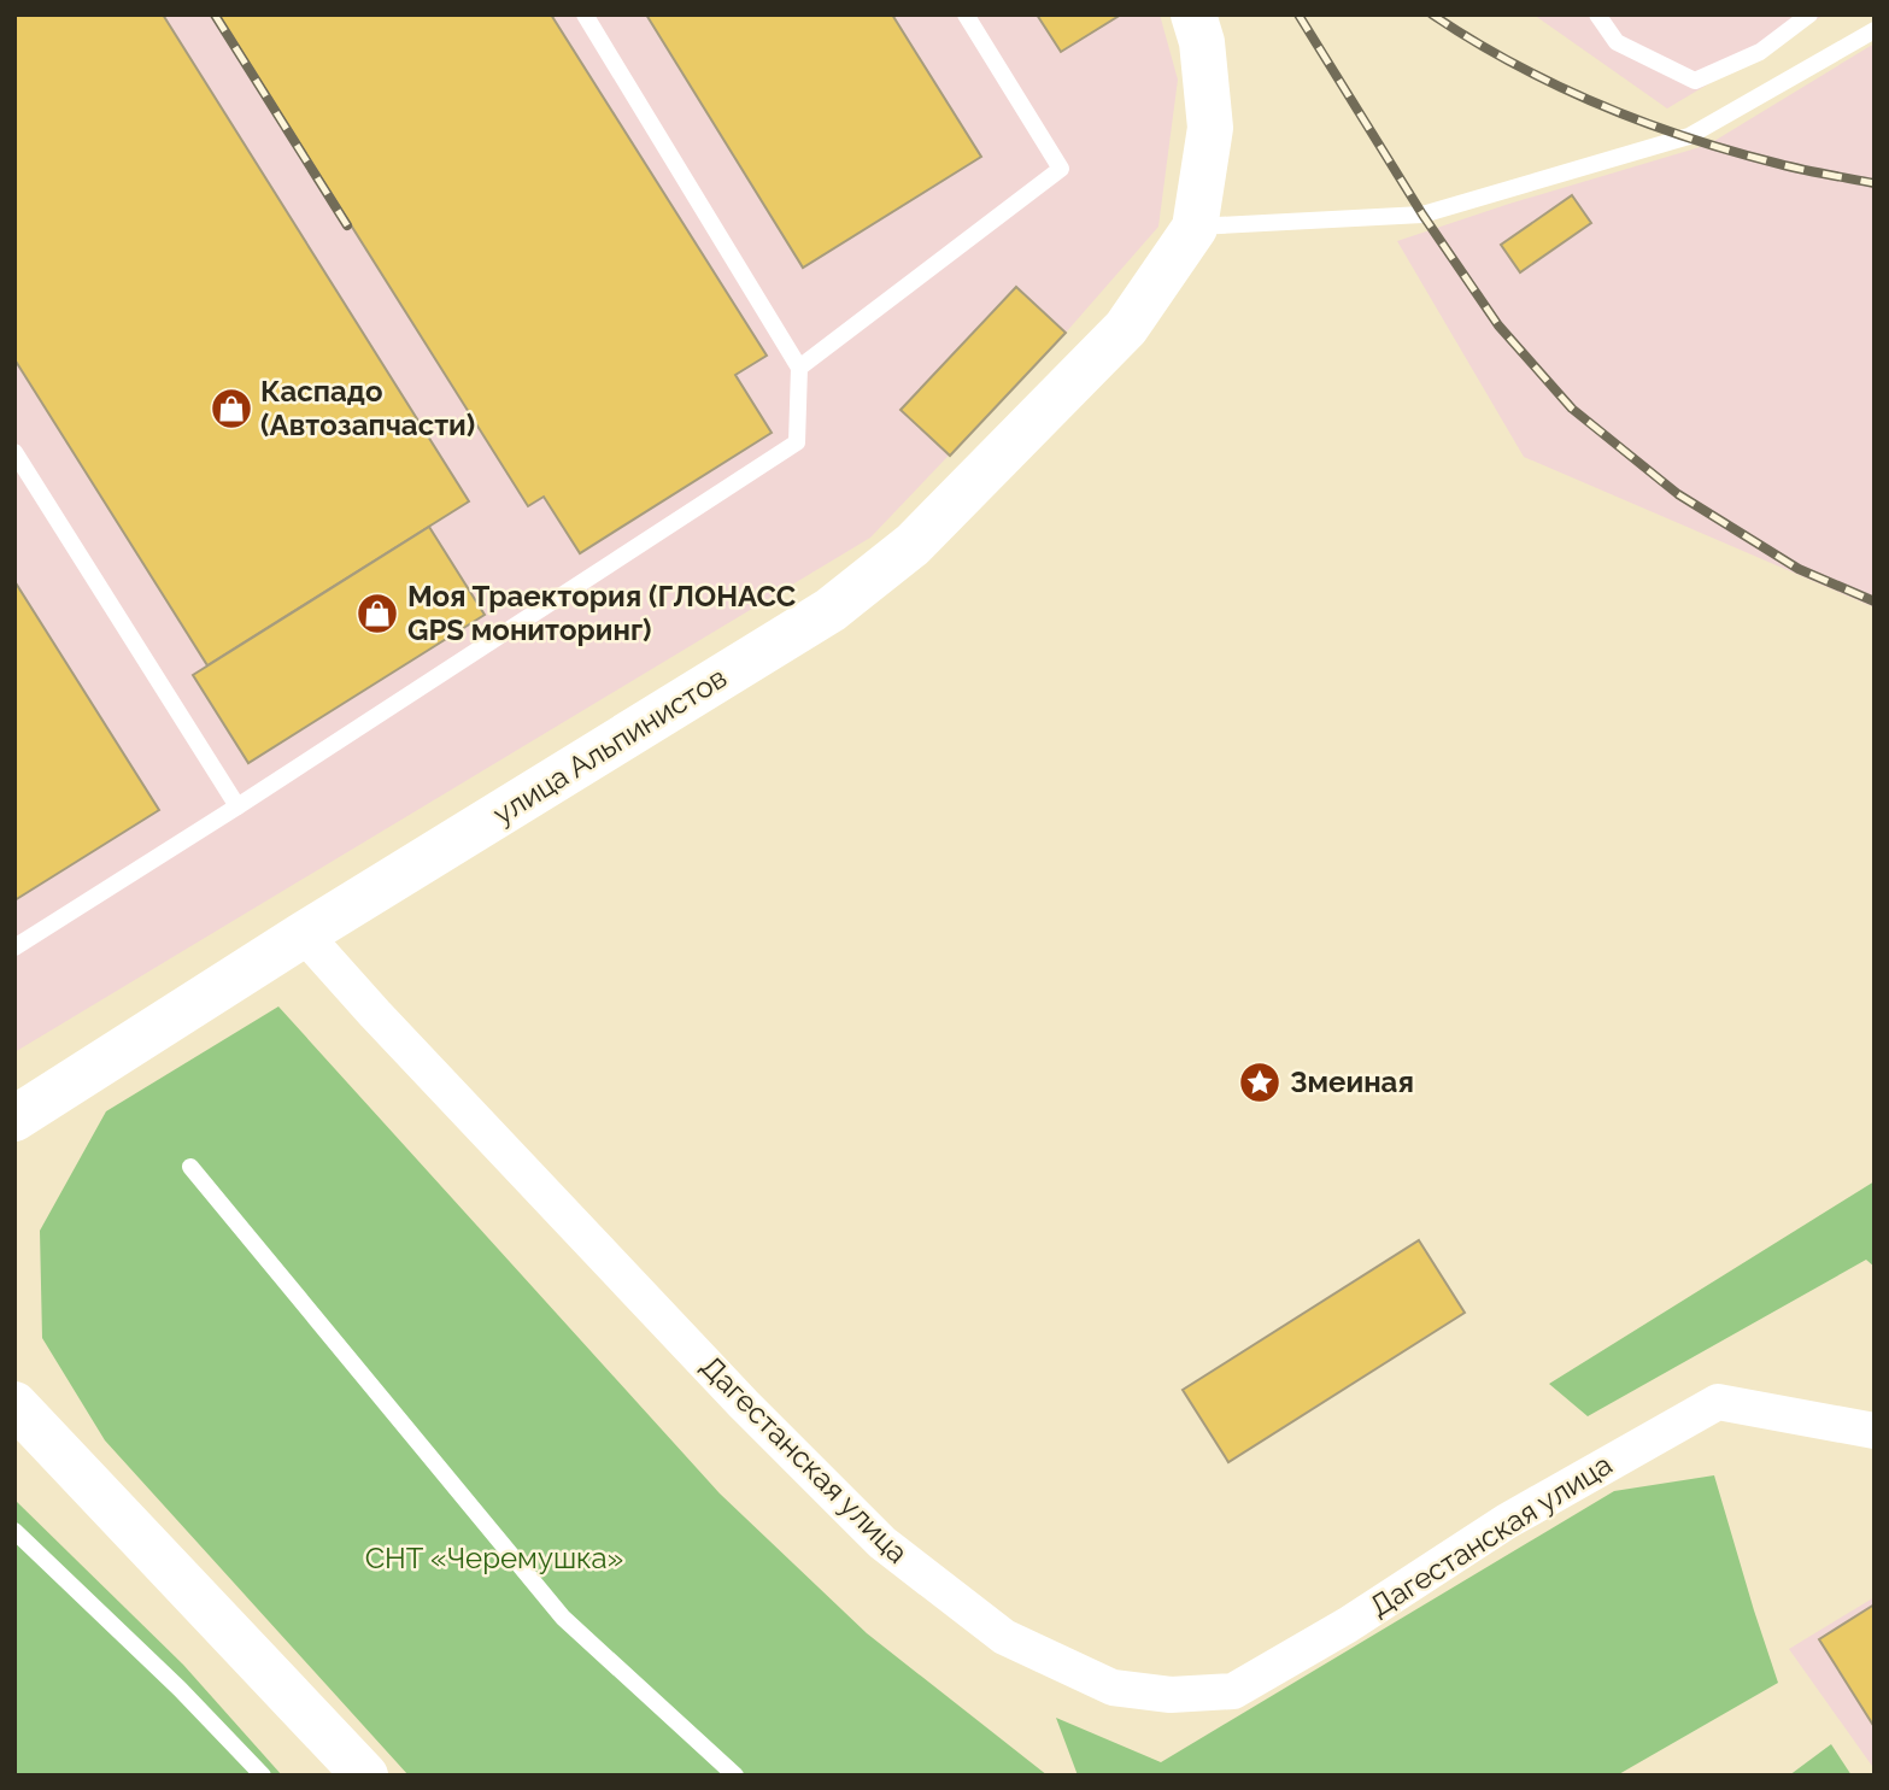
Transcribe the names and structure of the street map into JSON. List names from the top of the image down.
{
  "streets": {
    "main road": ["улица Альпинистов"],
    "street": ["Дагестанская улица"]
  },
  "crossings": [
    ["улица Альпинистов", "Дагестанская улица"]
  ],
  "parks": ["СНТ «Черемушка»"],
  "places": {
    "shop": ["Каспадо (Автозапчасти)", "Моя Траектория (ГЛОНАСС GPS мониторинг)"],
    "place": ["Змеиная"]
  }
}
